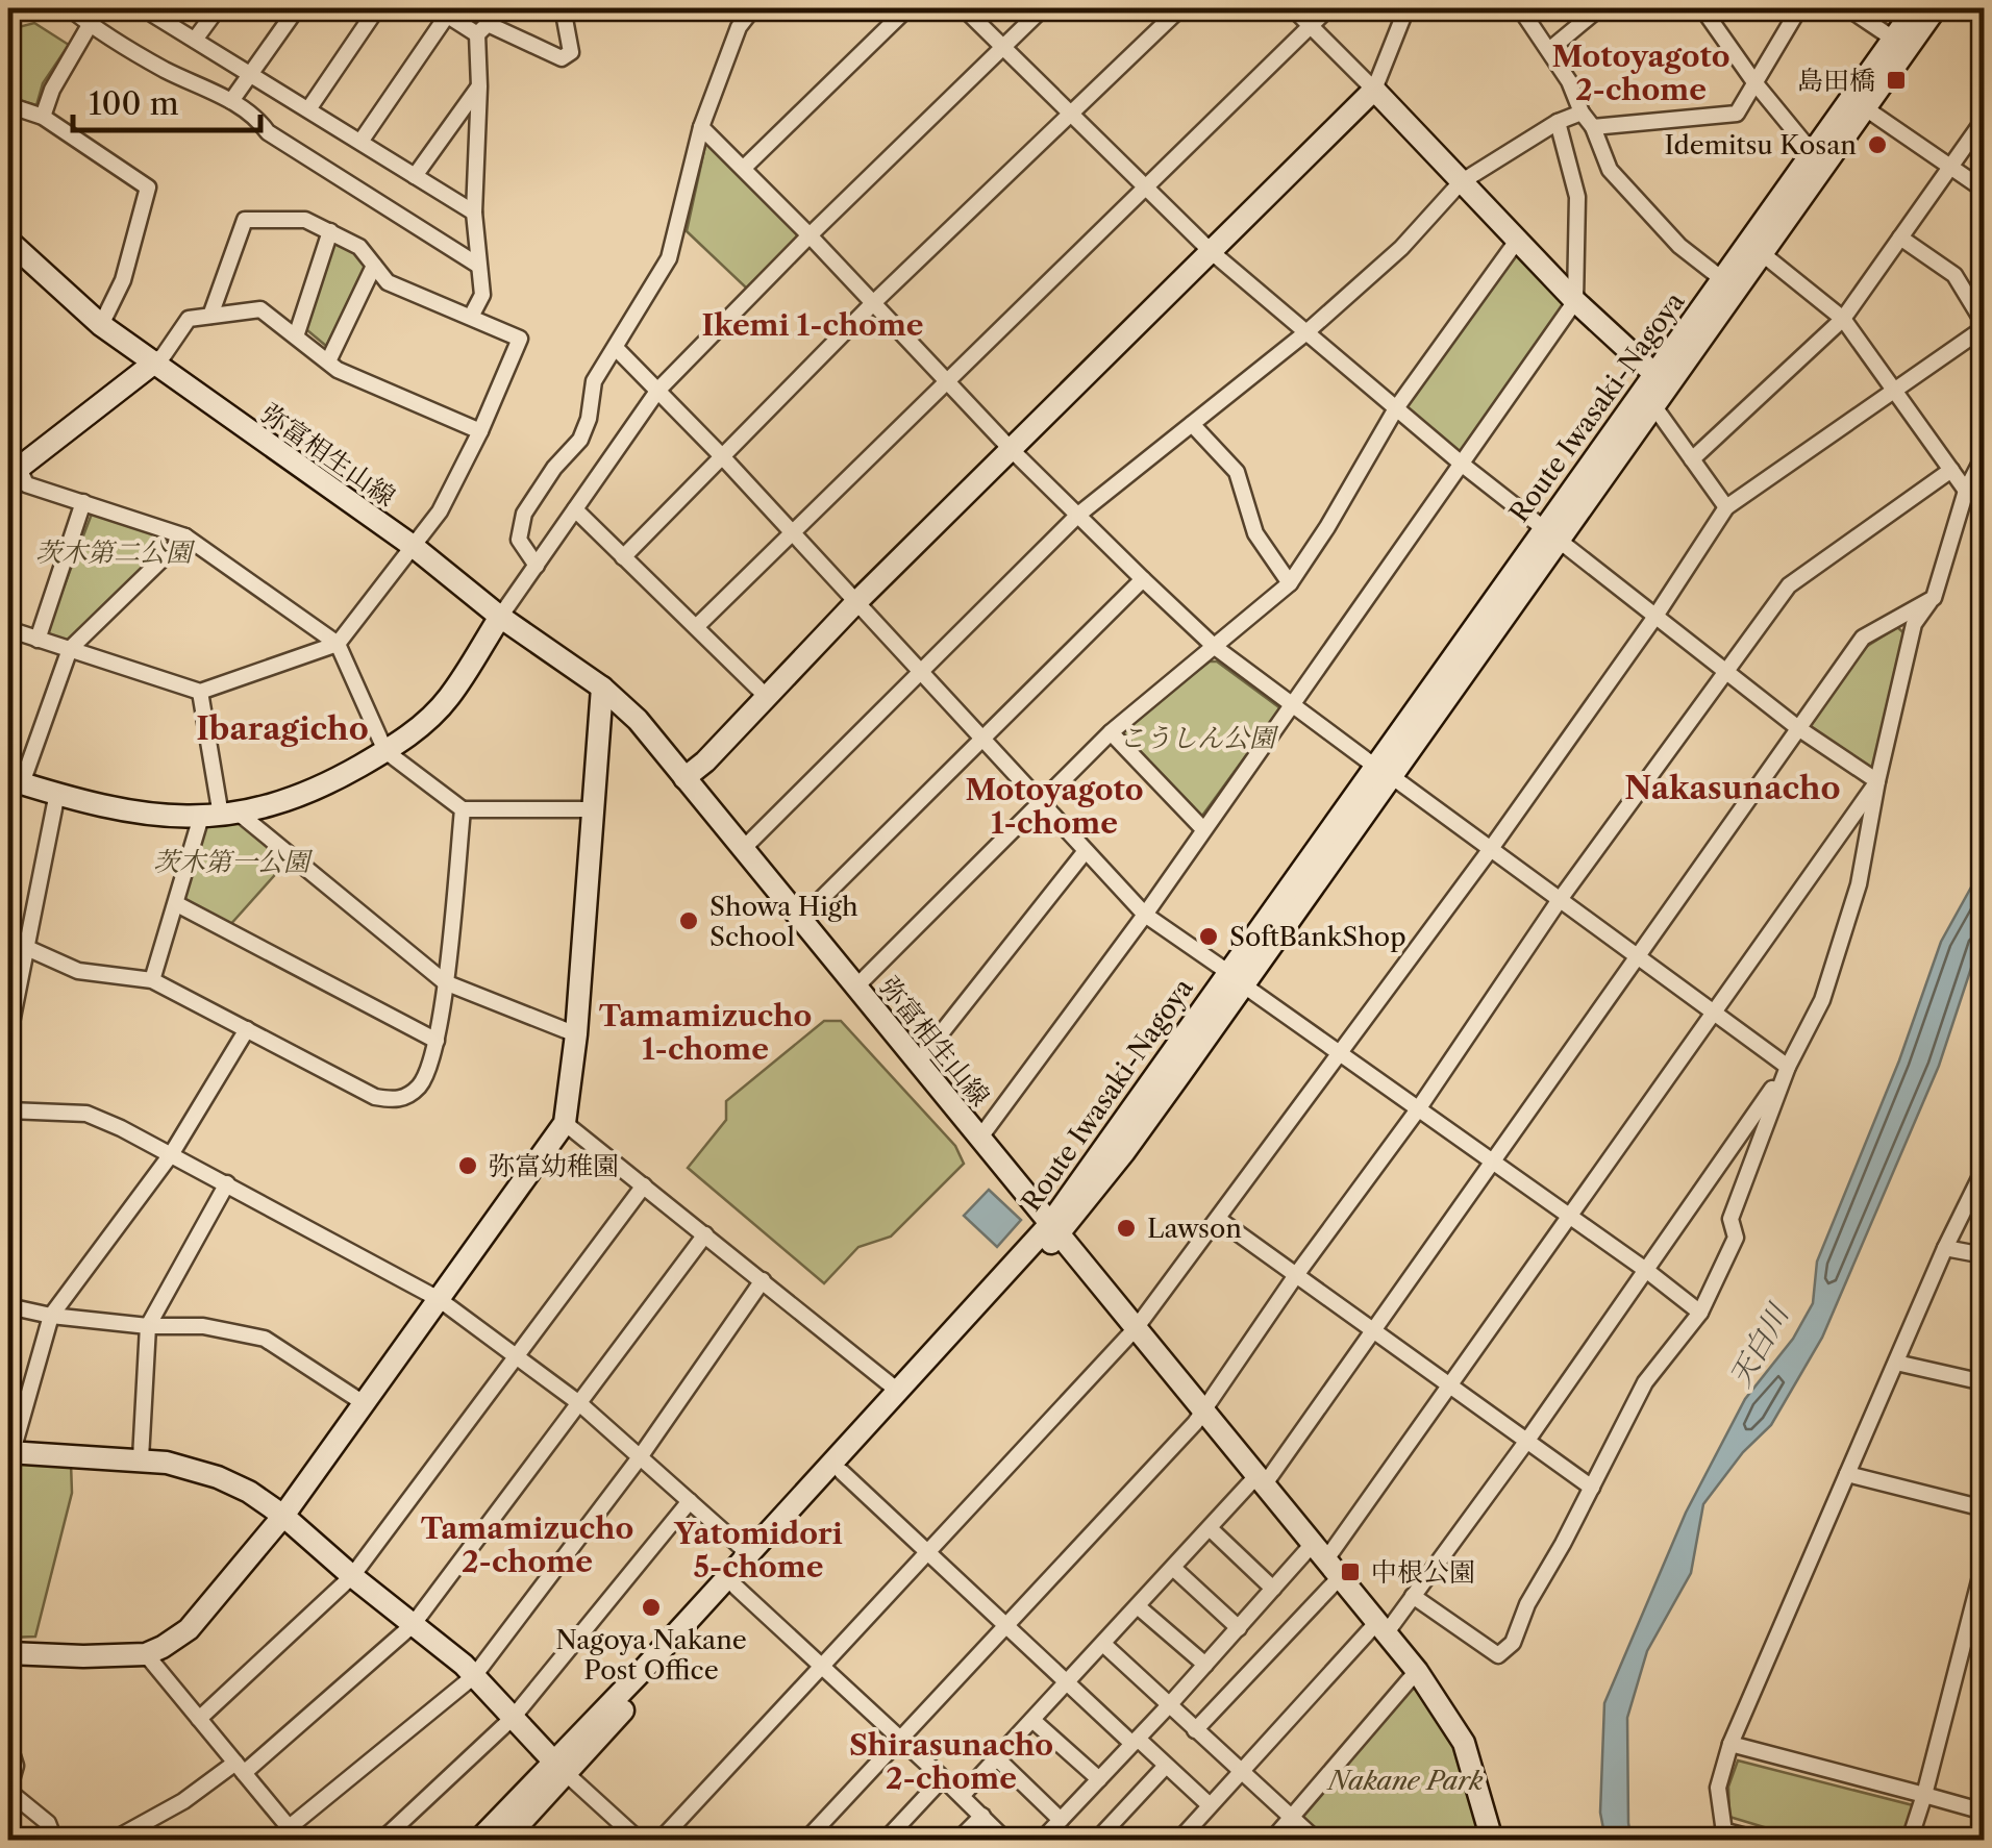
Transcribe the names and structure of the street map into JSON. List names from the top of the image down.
{
  "streets": {
    "street": ["Route Iwasaki-Nagoya", "弥富相生山線"]
  },
  "crossings": [
    ["Route Iwasaki-Nagoya", "弥富相生山線"]
  ],
  "districts": [
    "Motoyagoto 2-chome",
    "Ikemi 1-chome",
    "Ibaragicho",
    "Nakasunacho",
    "Motoyagoto 1-chome",
    "Tamamizucho 1-chome",
    "Tamamizucho 2-chome",
    "Yatomidori 5-chome",
    "Shirasunacho 2-chome"
  ],
  "water": ["天白川"],
  "parks": [
    "茨木第二公園",
    "こうしん公園",
    "茨木第一公園",
    "Nakane Park"
  ],
  "places": {
    "transit": ["島田橋", "中根公園"],
    "other": [
      "Idemitsu Kosan",
      "Showa High School",
      "SoftBankShop",
      "弥富幼稚園",
      "Lawson",
      "Nagoya Nakane Post Office"
    ]
  },
  "scale_bar": "100 m"
}
